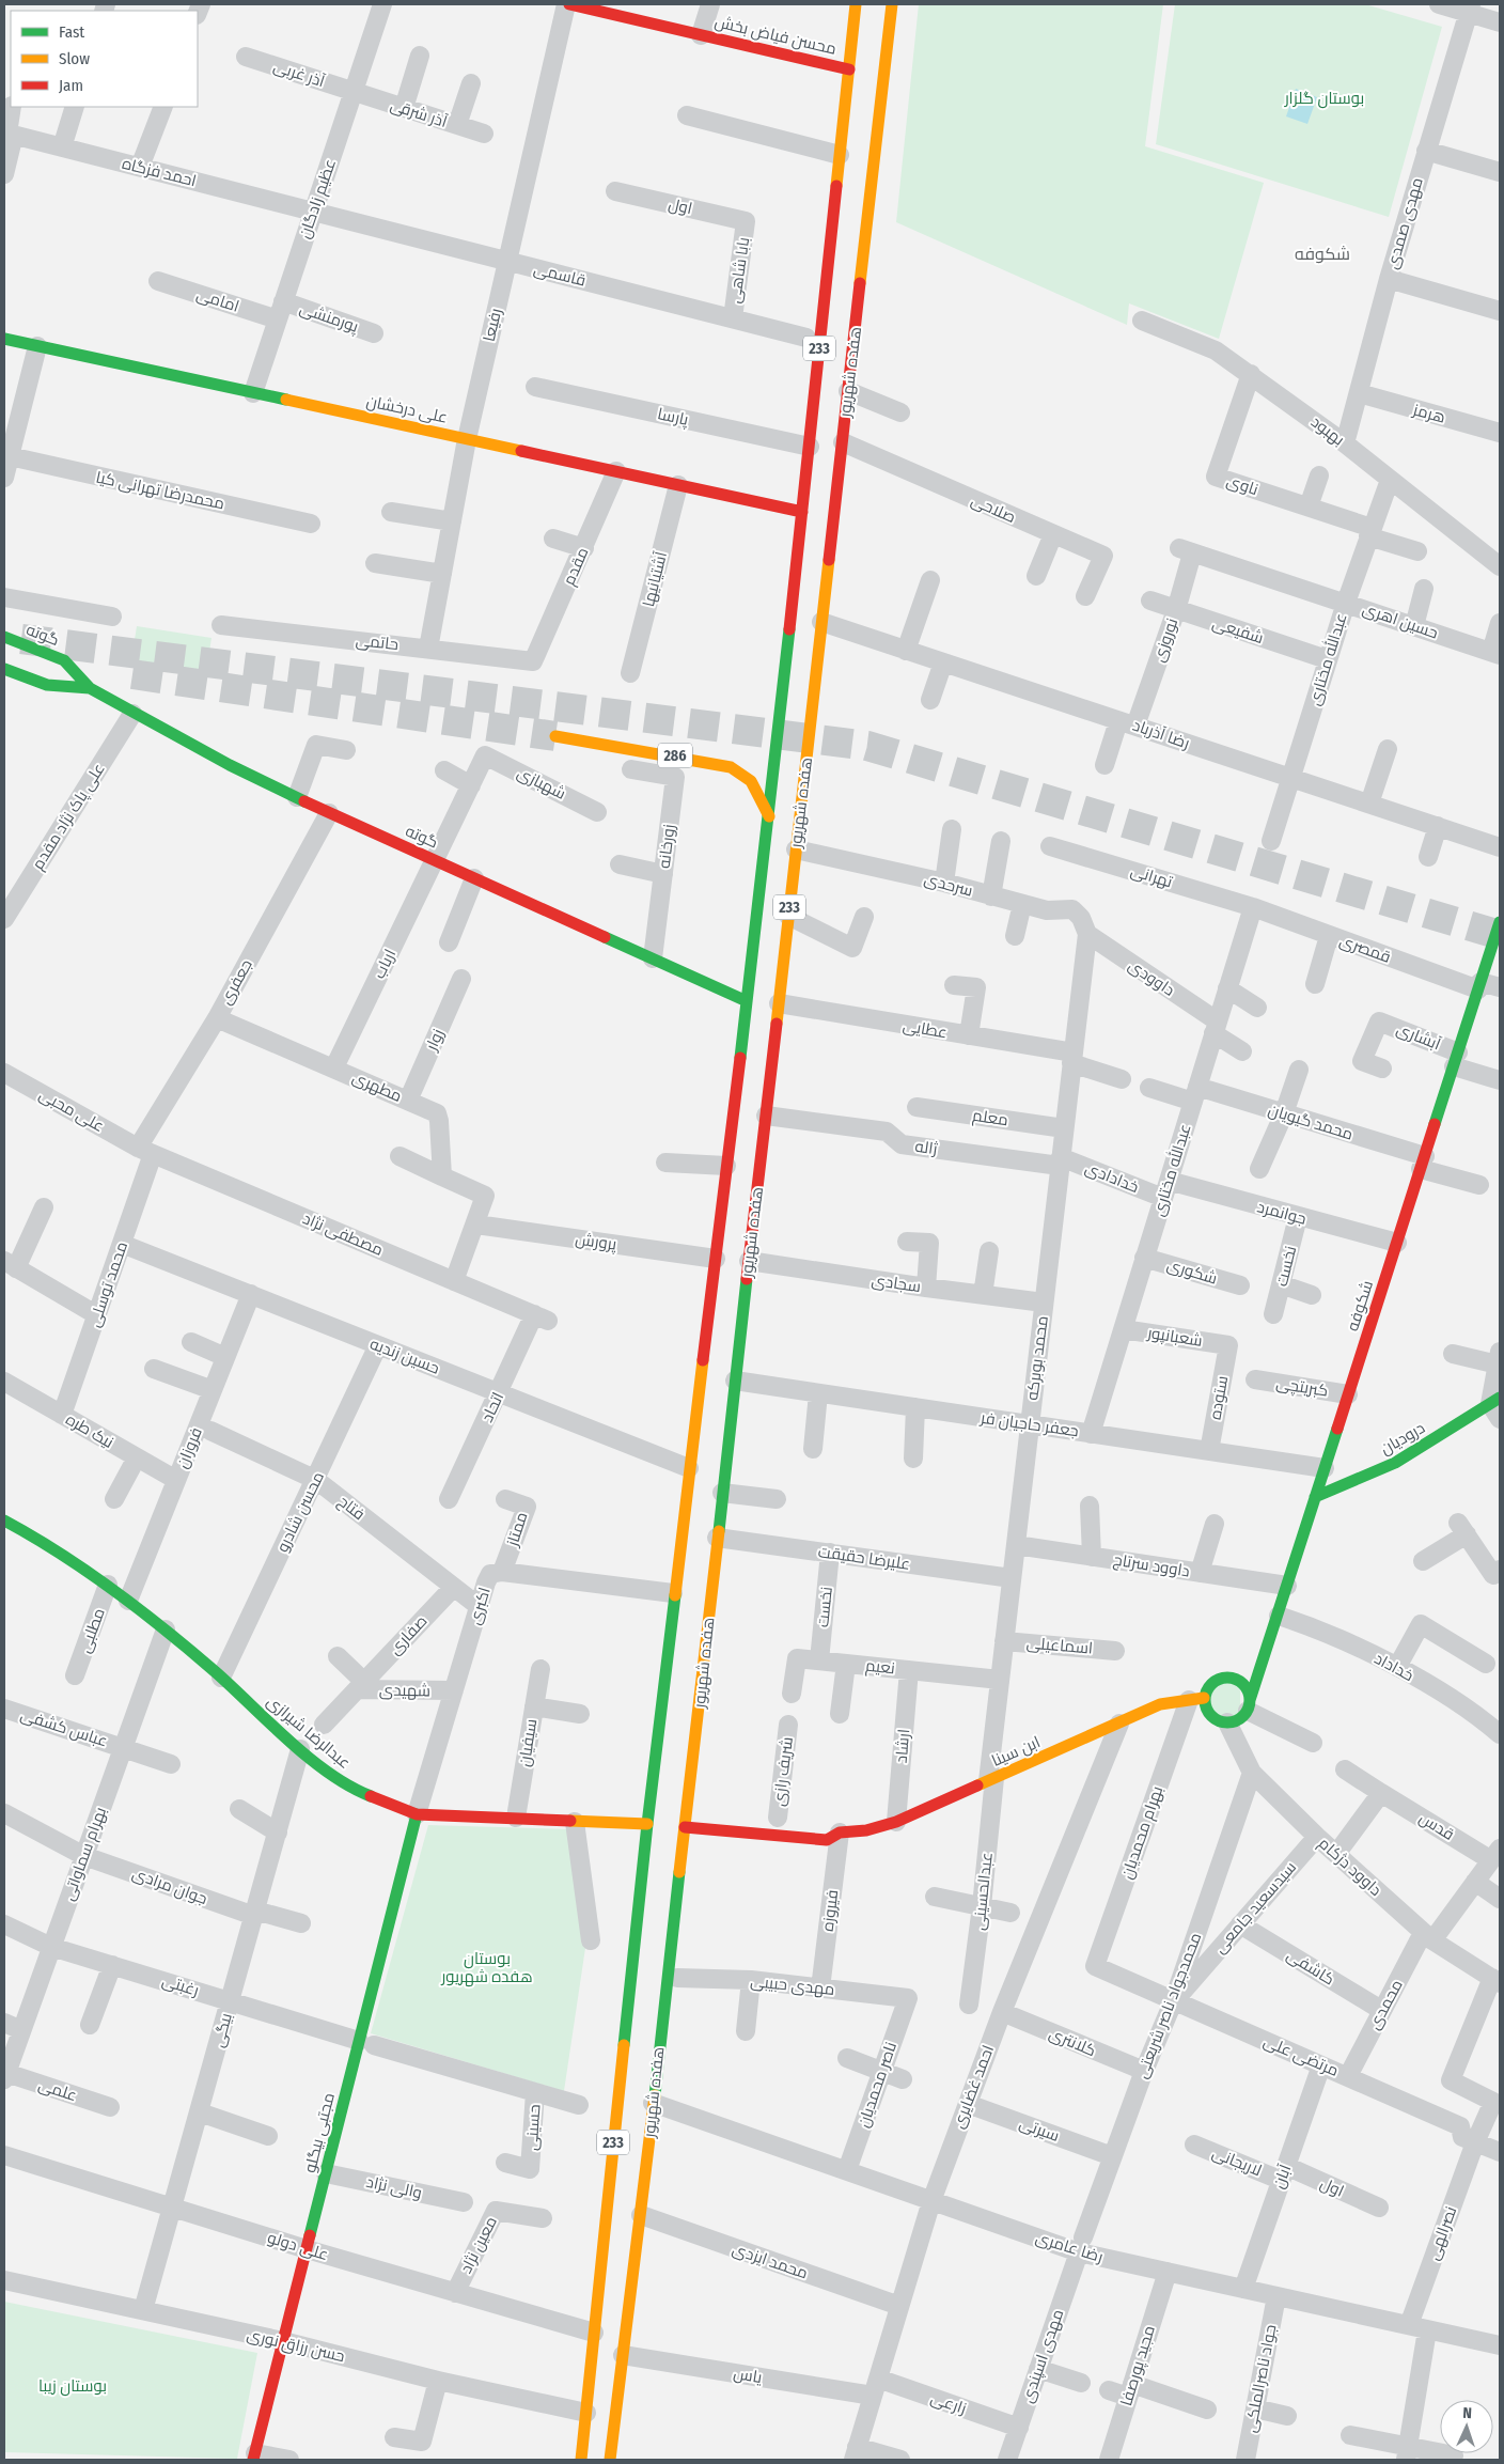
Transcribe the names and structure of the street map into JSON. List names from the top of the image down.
{
  "streets": {
    "main road": [
      "محسن فیاض بخش",
      "233",
      "هفده شهریور",
      "علی درخشان",
      "گوته",
      "286",
      "شکوفه",
      "درودیان",
      "عبدالرضا شیرازی",
      "ابن سینا",
      "مجتبی بیگلو"
    ],
    "street": [
      "آذر غربی",
      "آذر شرقی",
      "احمد فزگاه",
      "عظیم زادگان",
      "اول",
      "مهدی صمدی",
      "بابا شاهی",
      "قاسمی",
      "امامی",
      "پورمنشی",
      "رفیعا",
      "هرمز",
      "پارسا",
      "بهبود",
      "ناوی",
      "محمدرضا تهرانی کیا",
      "صلاحی",
      "مقدم",
      "آشتیانیها",
      "حسین اهری",
      "شفیعی",
      "نوروزی",
      "حاتمی",
      "عبدالله مختاری",
      "رضا آذرباد",
      "شهبازی",
      "علی پاک نژاد مقدم",
      "زورخانه",
      "تهرانی",
      "سرحدی",
      "قمصری",
      "ارباب",
      "داوودی",
      "جعفری",
      "عطایی",
      "آبشاری",
      "زوار",
      "مطهری",
      "علی محبی",
      "معلم",
      "محمد گیویان",
      "ژاله",
      "خدادادی",
      "جوانمرد",
      "مصطفی نژاد",
      "پرورش",
      "نخست",
      "شکوری",
      "سجادی",
      "محمد توسلی",
      "شعبانپور",
      "حسین زندیه",
      "محمد بوبرکه",
      "کبریتچی",
      "ستوده",
      "اتحاد",
      "جعفر حاجیان فر",
      "نیک طره",
      "فروزان",
      "فتاح",
      "محسن شادرو",
      "ممتاز",
      "علیرضا حقیقت",
      "داوود سرتاج",
      "اکبری",
      "مطلبی",
      "صفاری",
      "اسماعیلی",
      "نعیم",
      "خداداد",
      "شهیدی",
      "عباس کشفی",
      "سیفیان",
      "ارشاد",
      "شریف رازی",
      "قدس",
      "بهرام محمدیان",
      "بهرام سماواتی",
      "داوود دژکام",
      "جوان مرادی",
      "عبدالحسینی",
      "سیدسعید جامعی",
      "فیروزه",
      "کاشفی",
      "رغبتی",
      "مهدی حبیبی",
      "محمدی",
      "محمدجواد ناصر شریعتی",
      "بیگی",
      "کلانتری",
      "مرتضی علی",
      "ناصر محمدیان",
      "احمد غضایری",
      "علمی",
      "حسینی",
      "سیرتی",
      "لاریجانی",
      "آبان",
      "والی نژاد",
      "نصرالهی",
      "معین نژاد",
      "علی دولو",
      "رضا عامری",
      "محمد ایزدی",
      "حسن رزاق نوری",
      "مهدی اسپندی",
      "مجید پورصفا",
      "یاس",
      "جواد ناصرالملکی",
      "زارعی"
    ]
  },
  "crossings": [
    ["محسن فیاض بخش", "رفیعا"],
    ["محسن فیاض بخش", "هفده شهریور"],
    ["آذر غربی", "آذر شرقی"],
    ["آذر غربی", "عظیم زادگان"],
    ["آذر شرقی", "عظیم زادگان"],
    ["احمد فزگاه", "عظیم زادگان"],
    ["احمد فزگاه", "قاسمی"],
    ["عظیم زادگان", "قاسمی"],
    ["عظیم زادگان", "امامی"],
    ["عظیم زادگان", "پورمنشی"],
    ["عظیم زادگان", "علی درخشان"],
    ["اول", "بابا شاهی"],
    ["اول", "لاریجانی"],
    ["اول", "آبان"],
    ["مهدی صمدی", "هرمز"],
    ["مهدی صمدی", "بهبود"],
    ["بابا شاهی", "قاسمی"],
    ["قاسمی", "رفیعا"],
    ["امامی", "پورمنشی"],
    ["رفیعا", "علی درخشان"],
    ["رفیعا", "حاتمی"],
    ["هفده شهریور", "علی درخشان"],
    ["هفده شهریور", "پارسا"],
    ["هفده شهریور", "صلاحی"],
    ["هفده شهریور", "گوته"],
    ["هفده شهریور", "رضا آذرباد"],
    ["هفده شهریور", "286"],
    ["هفده شهریور", "سرحدی"],
    ["هفده شهریور", "عطایی"],
    ["هفده شهریور", "ژاله"],
    ["هفده شهریور", "پرورش"],
    ["هفده شهریور", "سجادی"],
    ["هفده شهریور", "حسین زندیه"],
    ["هفده شهریور", "جعفر حاجیان فر"],
    ["هفده شهریور", "علیرضا حقیقت"],
    ["هفده شهریور", "اکبری"],
    ["هفده شهریور", "عبدالرضا شیرازی"],
    ["هفده شهریور", "ابن سینا"],
    ["هفده شهریور", "علی دولو"],
    ["هفده شهریور", "رضا عامری"],
    ["هفده شهریور", "محمد ایزدی"],
    ["هفده شهریور", "حسن رزاق نوری"],
    ["هفده شهریور", "یاس"],
    ["علی درخشان", "مقدم"],
    ["علی درخشان", "آشتیانیها"],
    ["بهبود", "ناوی"],
    ["بهبود", "عبدالله مختاری"],
    ["ناوی", "عبدالله مختاری"],
    ["مقدم", "حاتمی"],
    ["حسین اهری", "نوروزی"],
    ["حسین اهری", "عبدالله مختاری"],
    ["شفیعی", "نوروزی"],
    ["شفیعی", "عبدالله مختاری"],
    ["گوته", "علی پاک نژاد مقدم"],
    ["گوته", "زورخانه"],
    ["گوته", "ارباب"],
    ["گوته", "جعفری"],
    ["نوروزی", "رضا آذرباد"],
    ["عبدالله مختاری", "رضا آذرباد"],
    ["عبدالله مختاری", "تهرانی"],
    ["عبدالله مختاری", "قمصری"],
    ["عبدالله مختاری", "داوودی"],
    ["عبدالله مختاری", "محمد گیویان"],
    ["عبدالله مختاری", "خدادادی"],
    ["عبدالله مختاری", "جوانمرد"],
    ["عبدالله مختاری", "شکوری"],
    ["عبدالله مختاری", "شعبانپور"],
    ["عبدالله مختاری", "جعفر حاجیان فر"],
    ["شهبازی", "ارباب"],
    ["تهرانی", "قمصری"],
    ["سرحدی", "داوودی"],
    ["سرحدی", "محمد بوبرکه"],
    ["قمصری", "شکوفه"],
    ["ارباب", "مطهری"],
    ["داوودی", "محمد بوبرکه"],
    ["جعفری", "مطهری"],
    ["جعفری", "علی محبی"],
    ["جعفری", "مصطفی نژاد"],
    ["جعفری", "محمد توسلی"],
    ["عطایی", "محمد بوبرکه"],
    ["آبشاری", "شکوفه"],
    ["زوار", "مطهری"],
    ["علی محبی", "مصطفی نژاد"],
    ["علی محبی", "محمد توسلی"],
    ["معلم", "محمد بوبرکه"],
    ["محمد گیویان", "شکوفه"],
    ["ژاله", "خدادادی"],
    ["ژاله", "محمد بوبرکه"],
    ["خدادادی", "جوانمرد"],
    ["خدادادی", "محمد بوبرکه"],
    ["جوانمرد", "نخست"],
    ["جوانمرد", "شکوفه"],
    ["مصطفی نژاد", "محمد توسلی"],
    ["مصطفی نژاد", "اتحاد"],
    ["نخست", "علیرضا حقیقت"],
    ["نخست", "نعیم"],
    ["سجادی", "محمد بوبرکه"],
    ["محمد توسلی", "حسین زندیه"],
    ["محمد توسلی", "نیک طره"],
    ["شکوفه", "کبریتچی"],
    ["شکوفه", "جعفر حاجیان فر"],
    ["شکوفه", "درودیان"],
    ["شکوفه", "داوود سرتاج"],
    ["شکوفه", "خداداد"],
    ["شکوفه", "ابن سینا"],
    ["شکوفه", "بهرام محمدیان"],
    ["شکوفه", "داوود دژکام"],
    ["شعبانپور", "ستوده"],
    ["حسین زندیه", "اتحاد"],
    ["حسین زندیه", "فروزان"],
    ["حسین زندیه", "محسن شادرو"],
    ["محمد بوبرکه", "جعفر حاجیان فر"],
    ["محمد بوبرکه", "علیرضا حقیقت"],
    ["محمد بوبرکه", "داوود سرتاج"],
    ["محمد بوبرکه", "اسماعیلی"],
    ["محمد بوبرکه", "نعیم"],
    ["محمد بوبرکه", "ابن سینا"],
    ["محمد بوبرکه", "عبدالحسینی"],
    ["ستوده", "جعفر حاجیان فر"],
    ["نیک طره", "فروزان"],
    ["فروزان", "عبدالرضا شیرازی"],
    ["فتاح", "محسن شادرو"],
    ["فتاح", "اکبری"],
    ["فتاح", "صفاری"],
    ["محسن شادرو", "عبدالرضا شیرازی"],
    ["ممتاز", "اکبری"],
    ["اکبری", "شهیدی"],
    ["اکبری", "عبدالرضا شیرازی"],
    ["اکبری", "مجتبی بیگلو"],
    ["مطلبی", "عبدالرضا شیرازی"],
    ["صفاری", "شهیدی"],
    ["نعیم", "ارشاد"],
    ["عباس کشفی", "بهرام سماواتی"],
    ["عبدالرضا شیرازی", "سیفیان"],
    ["عبدالرضا شیرازی", "ابن سینا"],
    ["عبدالرضا شیرازی", "بهرام سماواتی"],
    ["عبدالرضا شیرازی", "بیگی"],
    ["عبدالرضا شیرازی", "مجتبی بیگلو"],
    ["ارشاد", "ابن سینا"],
    ["ابن سینا", "بهرام محمدیان"],
    ["ابن سینا", "داوود دژکام"],
    ["ابن سینا", "عبدالحسینی"],
    ["ابن سینا", "فیروزه"],
    ["ابن سینا", "احمد غضایری"],
    ["قدس", "محمدی"],
    ["بهرام محمدیان", "داوود دژکام"],
    ["بهرام محمدیان", "مرتضی علی"],
    ["بهرام سماواتی", "جوان مرادی"],
    ["بهرام سماواتی", "رغبتی"],
    ["بهرام سماواتی", "علمی"],
    ["داوود دژکام", "سیدسعید جامعی"],
    ["داوود دژکام", "محمدی"],
    ["داوود دژکام", "محمدجواد ناصر شریعتی"],
    ["داوود دژکام", "نصرالهی"],
    ["جوان مرادی", "بیگی"],
    ["سیدسعید جامعی", "کاشفی"],
    ["سیدسعید جامعی", "محمدجواد ناصر شریعتی"],
    ["سیدسعید جامعی", "مرتضی علی"],
    ["فیروزه", "مهدی حبیبی"],
    ["کاشفی", "محمدی"],
    ["رغبتی", "بیگی"],
    ["رغبتی", "حسینی"],
    ["رغبتی", "مجتبی بیگلو"],
    ["مهدی حبیبی", "ناصر محمدیان"],
    ["محمدی", "مرتضی علی"],
    ["محمدجواد ناصر شریعتی", "کلانتری"],
    ["محمدجواد ناصر شریعتی", "مرتضی علی"],
    ["محمدجواد ناصر شریعتی", "سیرتی"],
    ["محمدجواد ناصر شریعتی", "رضا عامری"],
    ["محمدجواد ناصر شریعتی", "مهدی اسپندی"],
    ["بیگی", "علی دولو"],
    ["بیگی", "حسن رزاق نوری"],
    ["کلانتری", "احمد غضایری"],
    ["مرتضی علی", "آبان"],
    ["مرتضی علی", "نصرالهی"],
    ["ناصر محمدیان", "رضا عامری"],
    ["احمد غضایری", "سیرتی"],
    ["احمد غضایری", "رضا عامری"],
    ["احمد غضایری", "محمد ایزدی"],
    ["احمد غضایری", "یاس"],
    ["احمد غضایری", "زارعی"],
    ["مجتبی بیگلو", "والی نژاد"],
    ["مجتبی بیگلو", "علی دولو"],
    ["مجتبی بیگلو", "حسن رزاق نوری"],
    ["لاریجانی", "آبان"],
    ["آبان", "رضا عامری"],
    ["نصرالهی", "رضا عامری"],
    ["معین نژاد", "علی دولو"],
    ["رضا عامری", "مهدی اسپندی"],
    ["رضا عامری", "مجید پورصفا"],
    ["رضا عامری", "جواد ناصرالملکی"],
    ["مهدی اسپندی", "زارعی"],
    ["یاس", "زارعی"]
  ],
  "districts": ["شکوفه"],
  "parks": ["بوستان گلزار", "بوستان هفده شهریور", "بوستان زیبا"],
  "legend": ["Fast", "Slow", "Jam"],
  "north": "top"
}
